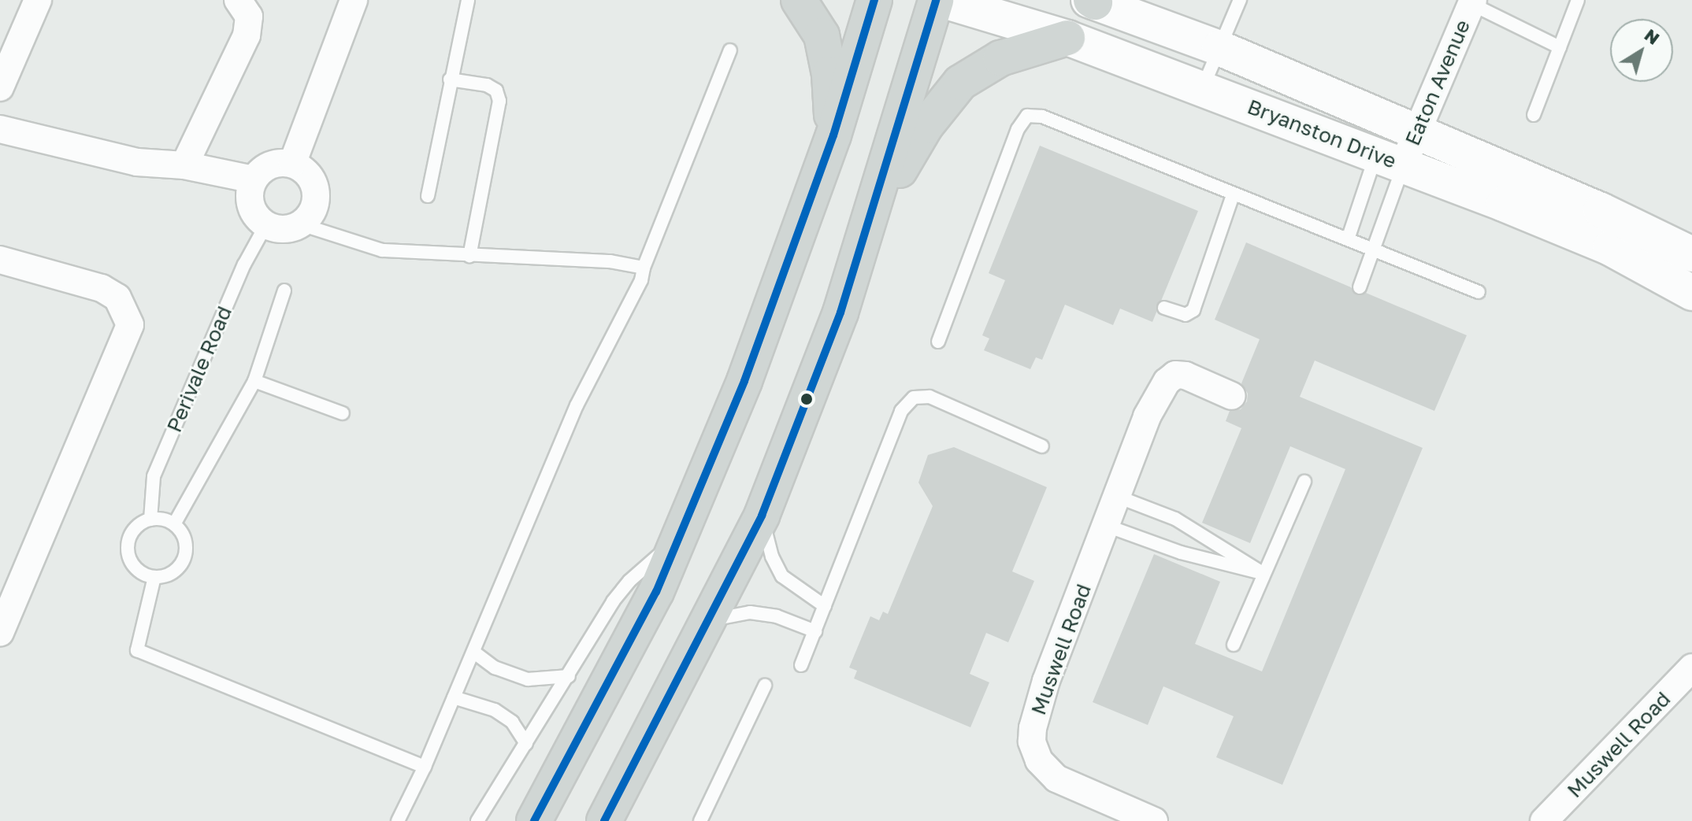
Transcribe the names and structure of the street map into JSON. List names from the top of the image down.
{
  "streets": {
    "main road": ["Bryanston Drive"],
    "street": ["Eaton Avenue", "Muswell Road"],
    "lane": ["Perivale Road"]
  },
  "crossings": [
    ["Eaton Avenue", "Bryanston Drive"]
  ],
  "north": "top right"
}
